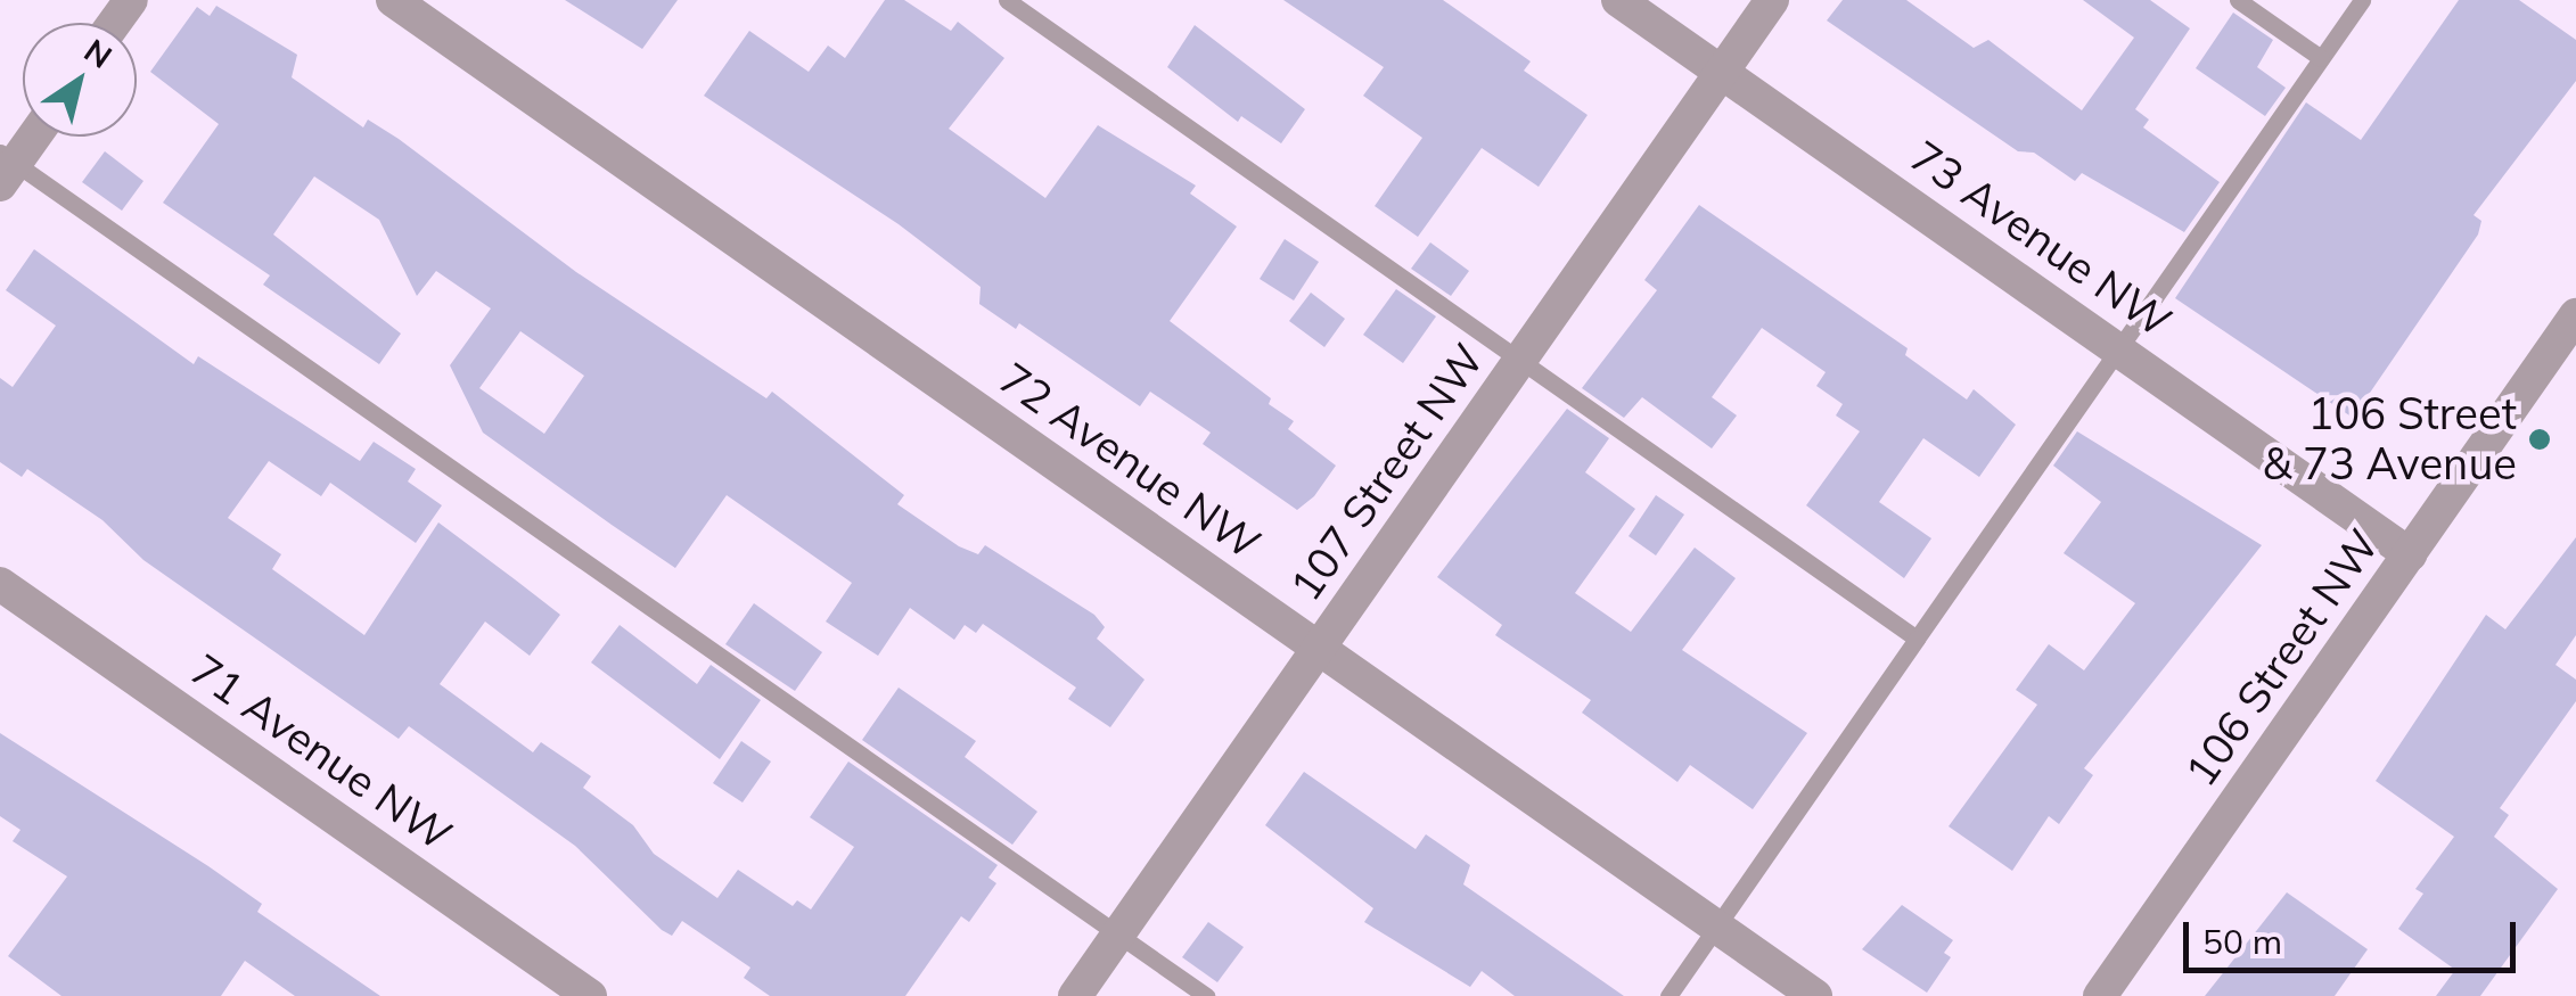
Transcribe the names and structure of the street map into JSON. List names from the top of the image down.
{
  "streets": {
    "street": [
      "73 Avenue NW",
      "72 Avenue NW",
      "107 Street NW",
      "106 Street NW",
      "71 Avenue NW"
    ]
  },
  "crossings": [
    ["73 Avenue NW", "107 Street NW"],
    ["73 Avenue NW", "106 Street NW"],
    ["72 Avenue NW", "107 Street NW"]
  ],
  "places": ["106 Street & 73 Avenue"],
  "scale_bar": "50 m",
  "north": "top right"
}
